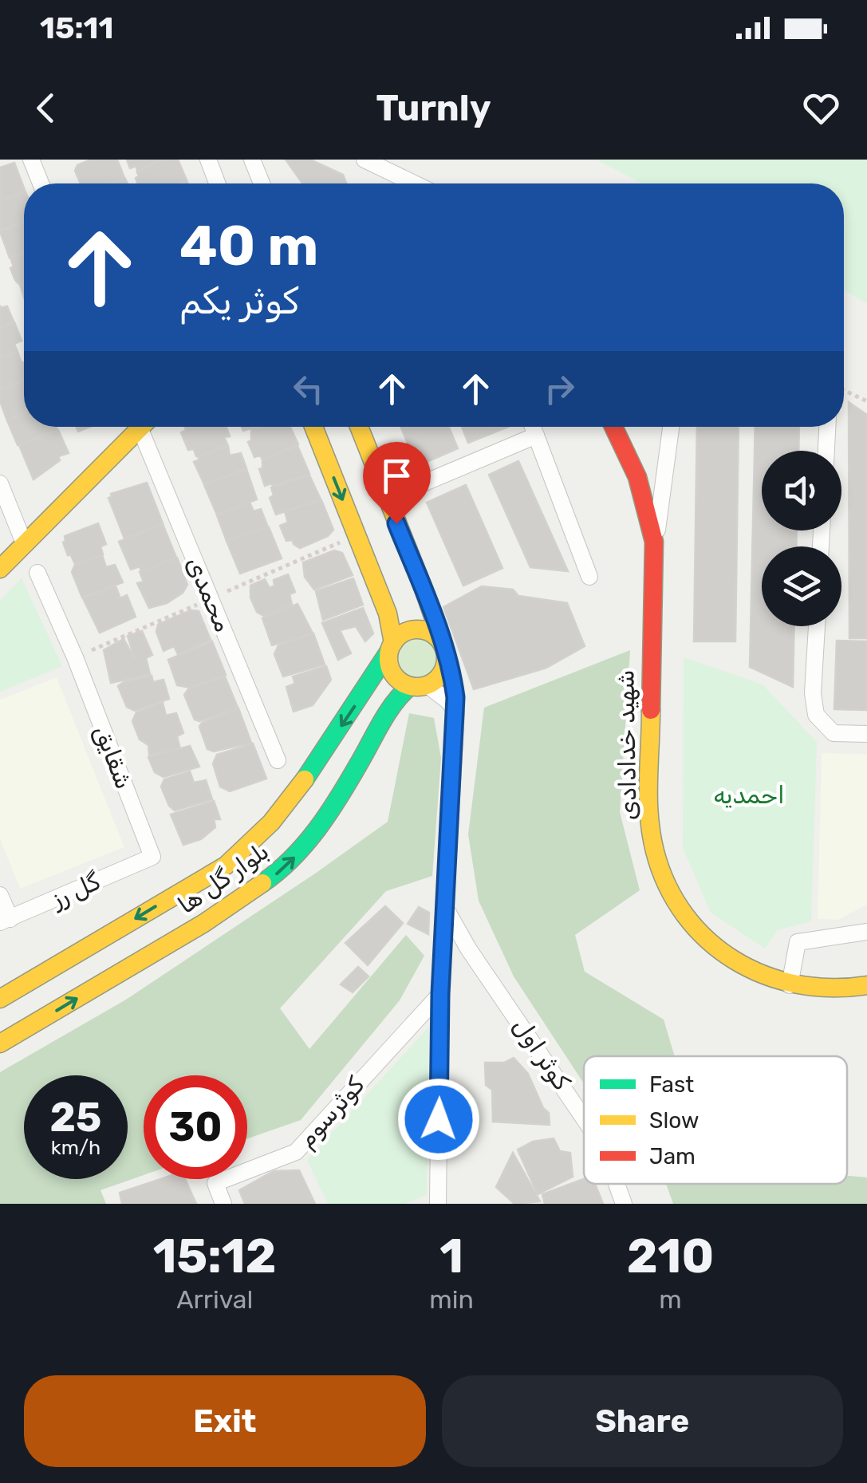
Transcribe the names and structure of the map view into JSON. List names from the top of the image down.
{
  "streets": {
    "main road": ["شهید خدادادی", "بلوار گل ها"],
    "street": [
      "محمدی",
      "شقایق",
      "گل رز",
      "کوثر اول",
      "کوثرسوم"
    ]
  },
  "crossings": [
    ["شقایق", "گل رز"]
  ],
  "parks": ["احمدیه"],
  "legend": ["Fast", "Slow", "Jam"],
  "page": {
    "status": "15:11",
    "header": "Turnly",
    "turn": ["40 m", "کوثر یکم"],
    "speed": "25 km/h",
    "limit": "30",
    "eta": [
      "15:12",
      "Arrival",
      "1",
      "min",
      "210",
      "m"
    ],
    "buttons": ["Exit", "Share"]
  }
}
